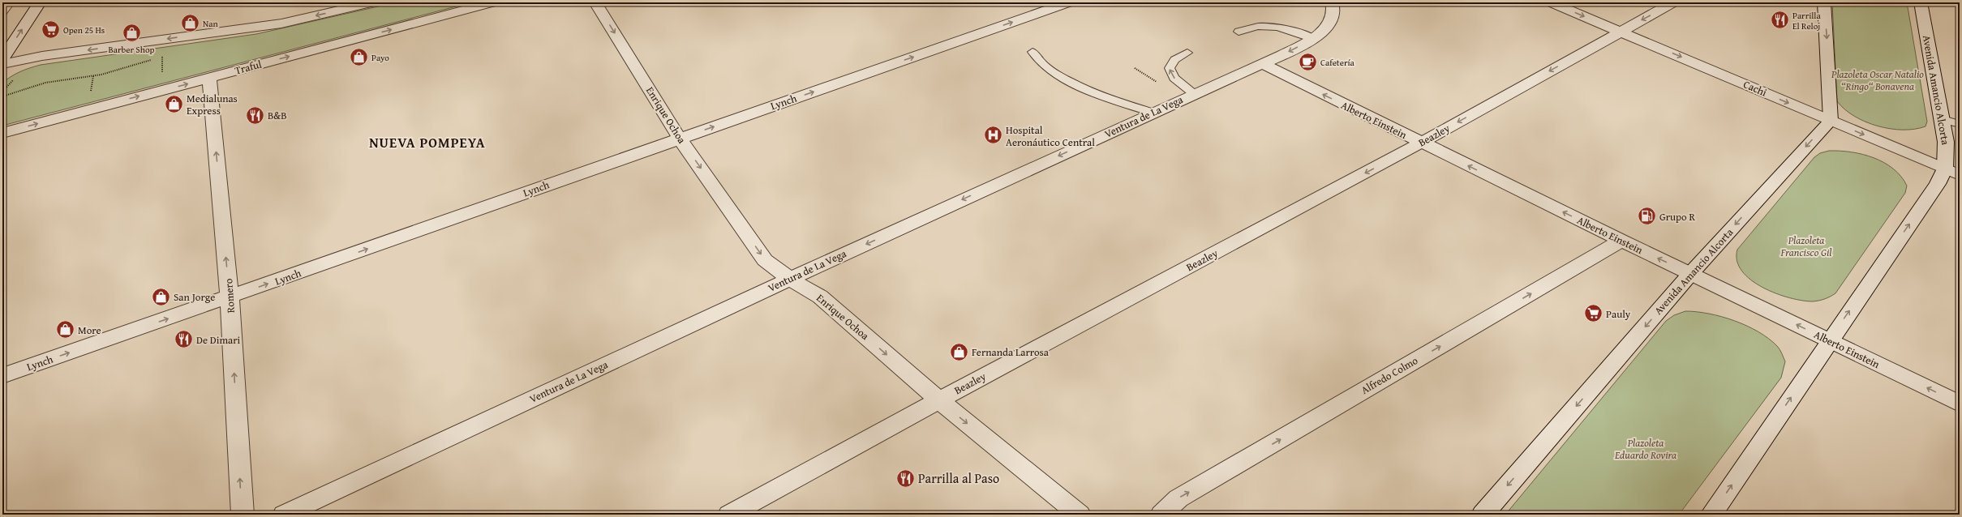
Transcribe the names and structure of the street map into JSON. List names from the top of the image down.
{
  "streets": {
    "street": [
      "Traful",
      "Cachi",
      "Avenida Amancio Alcorta",
      "Lynch",
      "Enrique Ochoa",
      "Ventura de La Vega",
      "Alberto Einstein",
      "Beazley",
      "Romero",
      "Alfredo Colmo"
    ]
  },
  "crossings": [
    ["Traful", "Romero"],
    ["Cachi", "Avenida Amancio Alcorta"],
    ["Cachi", "Beazley"],
    ["Avenida Amancio Alcorta", "Alberto Einstein"],
    ["Lynch", "Enrique Ochoa"],
    ["Lynch", "Romero"],
    ["Enrique Ochoa", "Ventura de La Vega"],
    ["Enrique Ochoa", "Beazley"],
    ["Ventura de La Vega", "Alberto Einstein"],
    ["Alberto Einstein", "Beazley"],
    ["Alberto Einstein", "Alfredo Colmo"]
  ],
  "one_way": [
    "Cachi",
    "Lynch",
    "Enrique Ochoa",
    "Ventura de La Vega",
    "Alberto Einstein",
    "Beazley",
    "Romero",
    "Alfredo Colmo"
  ],
  "districts": ["NUEVA POMPEYA"],
  "parks": ["Plazoleta Oscar Natalio “Ringo“ Bonavena", "Plazoleta Francisco Gil", "Plazoleta Eduardo Rovira"],
  "places": {
    "restaurant": [
      "Parrilla El Reloj",
      "B&B",
      "De Dimari",
      "Parrilla al Paso"
    ],
    "shop": [
      "Nan",
      "Barber Shop",
      "Payo",
      "Medialunas Express",
      "San Jorge",
      "More",
      "Fernanda Larrosa"
    ],
    "supermarket": ["Open 25 Hs", "Pauly"],
    "cafe": ["Cafetería"],
    "hospital": ["Hospital Aeronáutico Central"],
    "fuel station": ["Grupo R"]
  }
}
